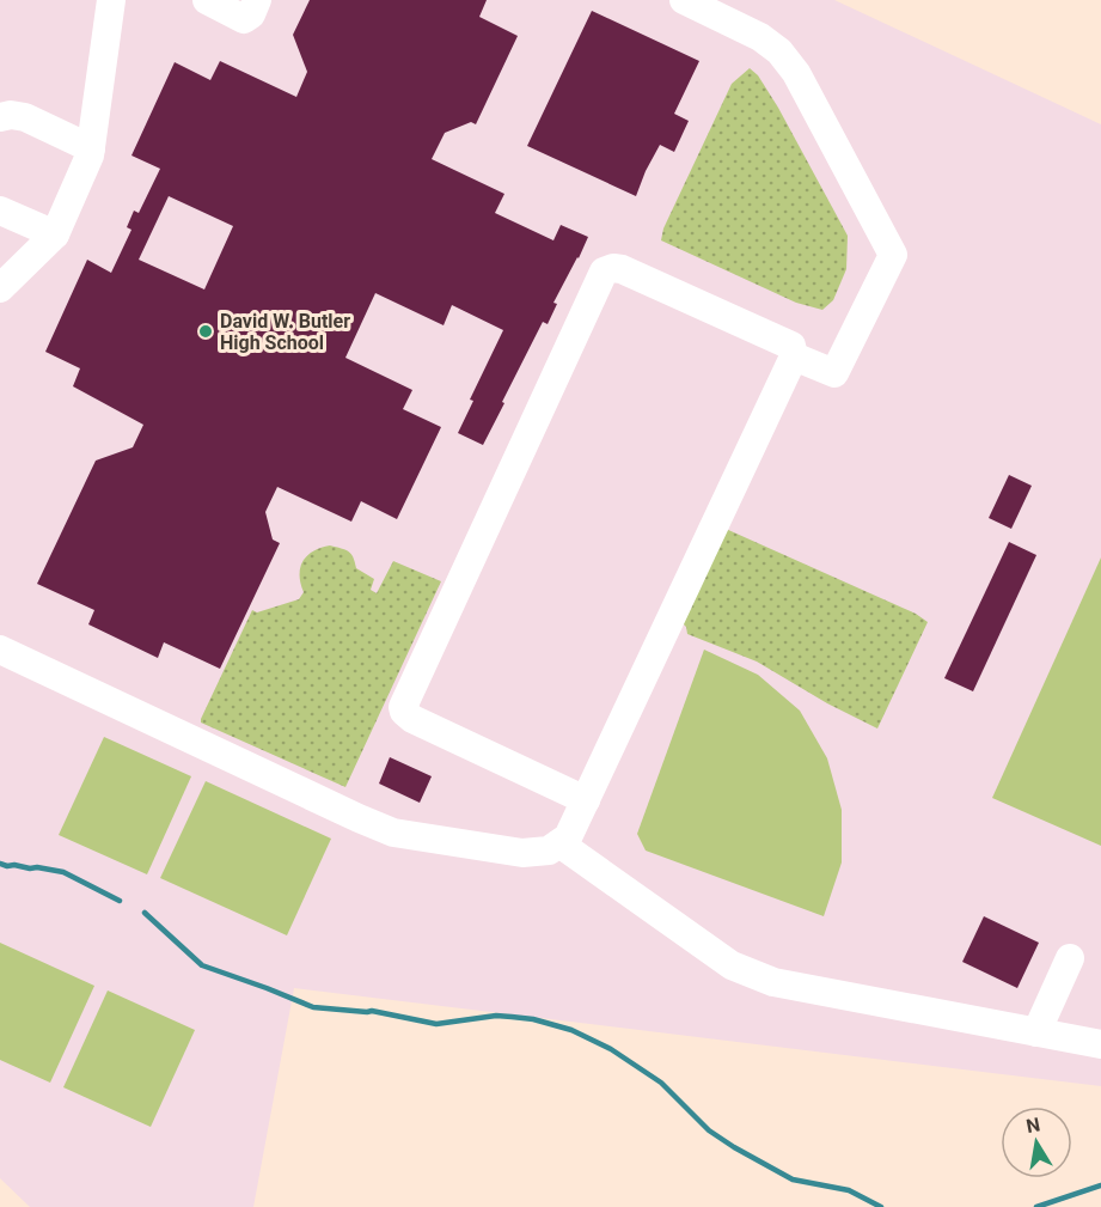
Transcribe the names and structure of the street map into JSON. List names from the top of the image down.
{
  "places": ["David W. Butler High School"],
  "north": "top"
}
